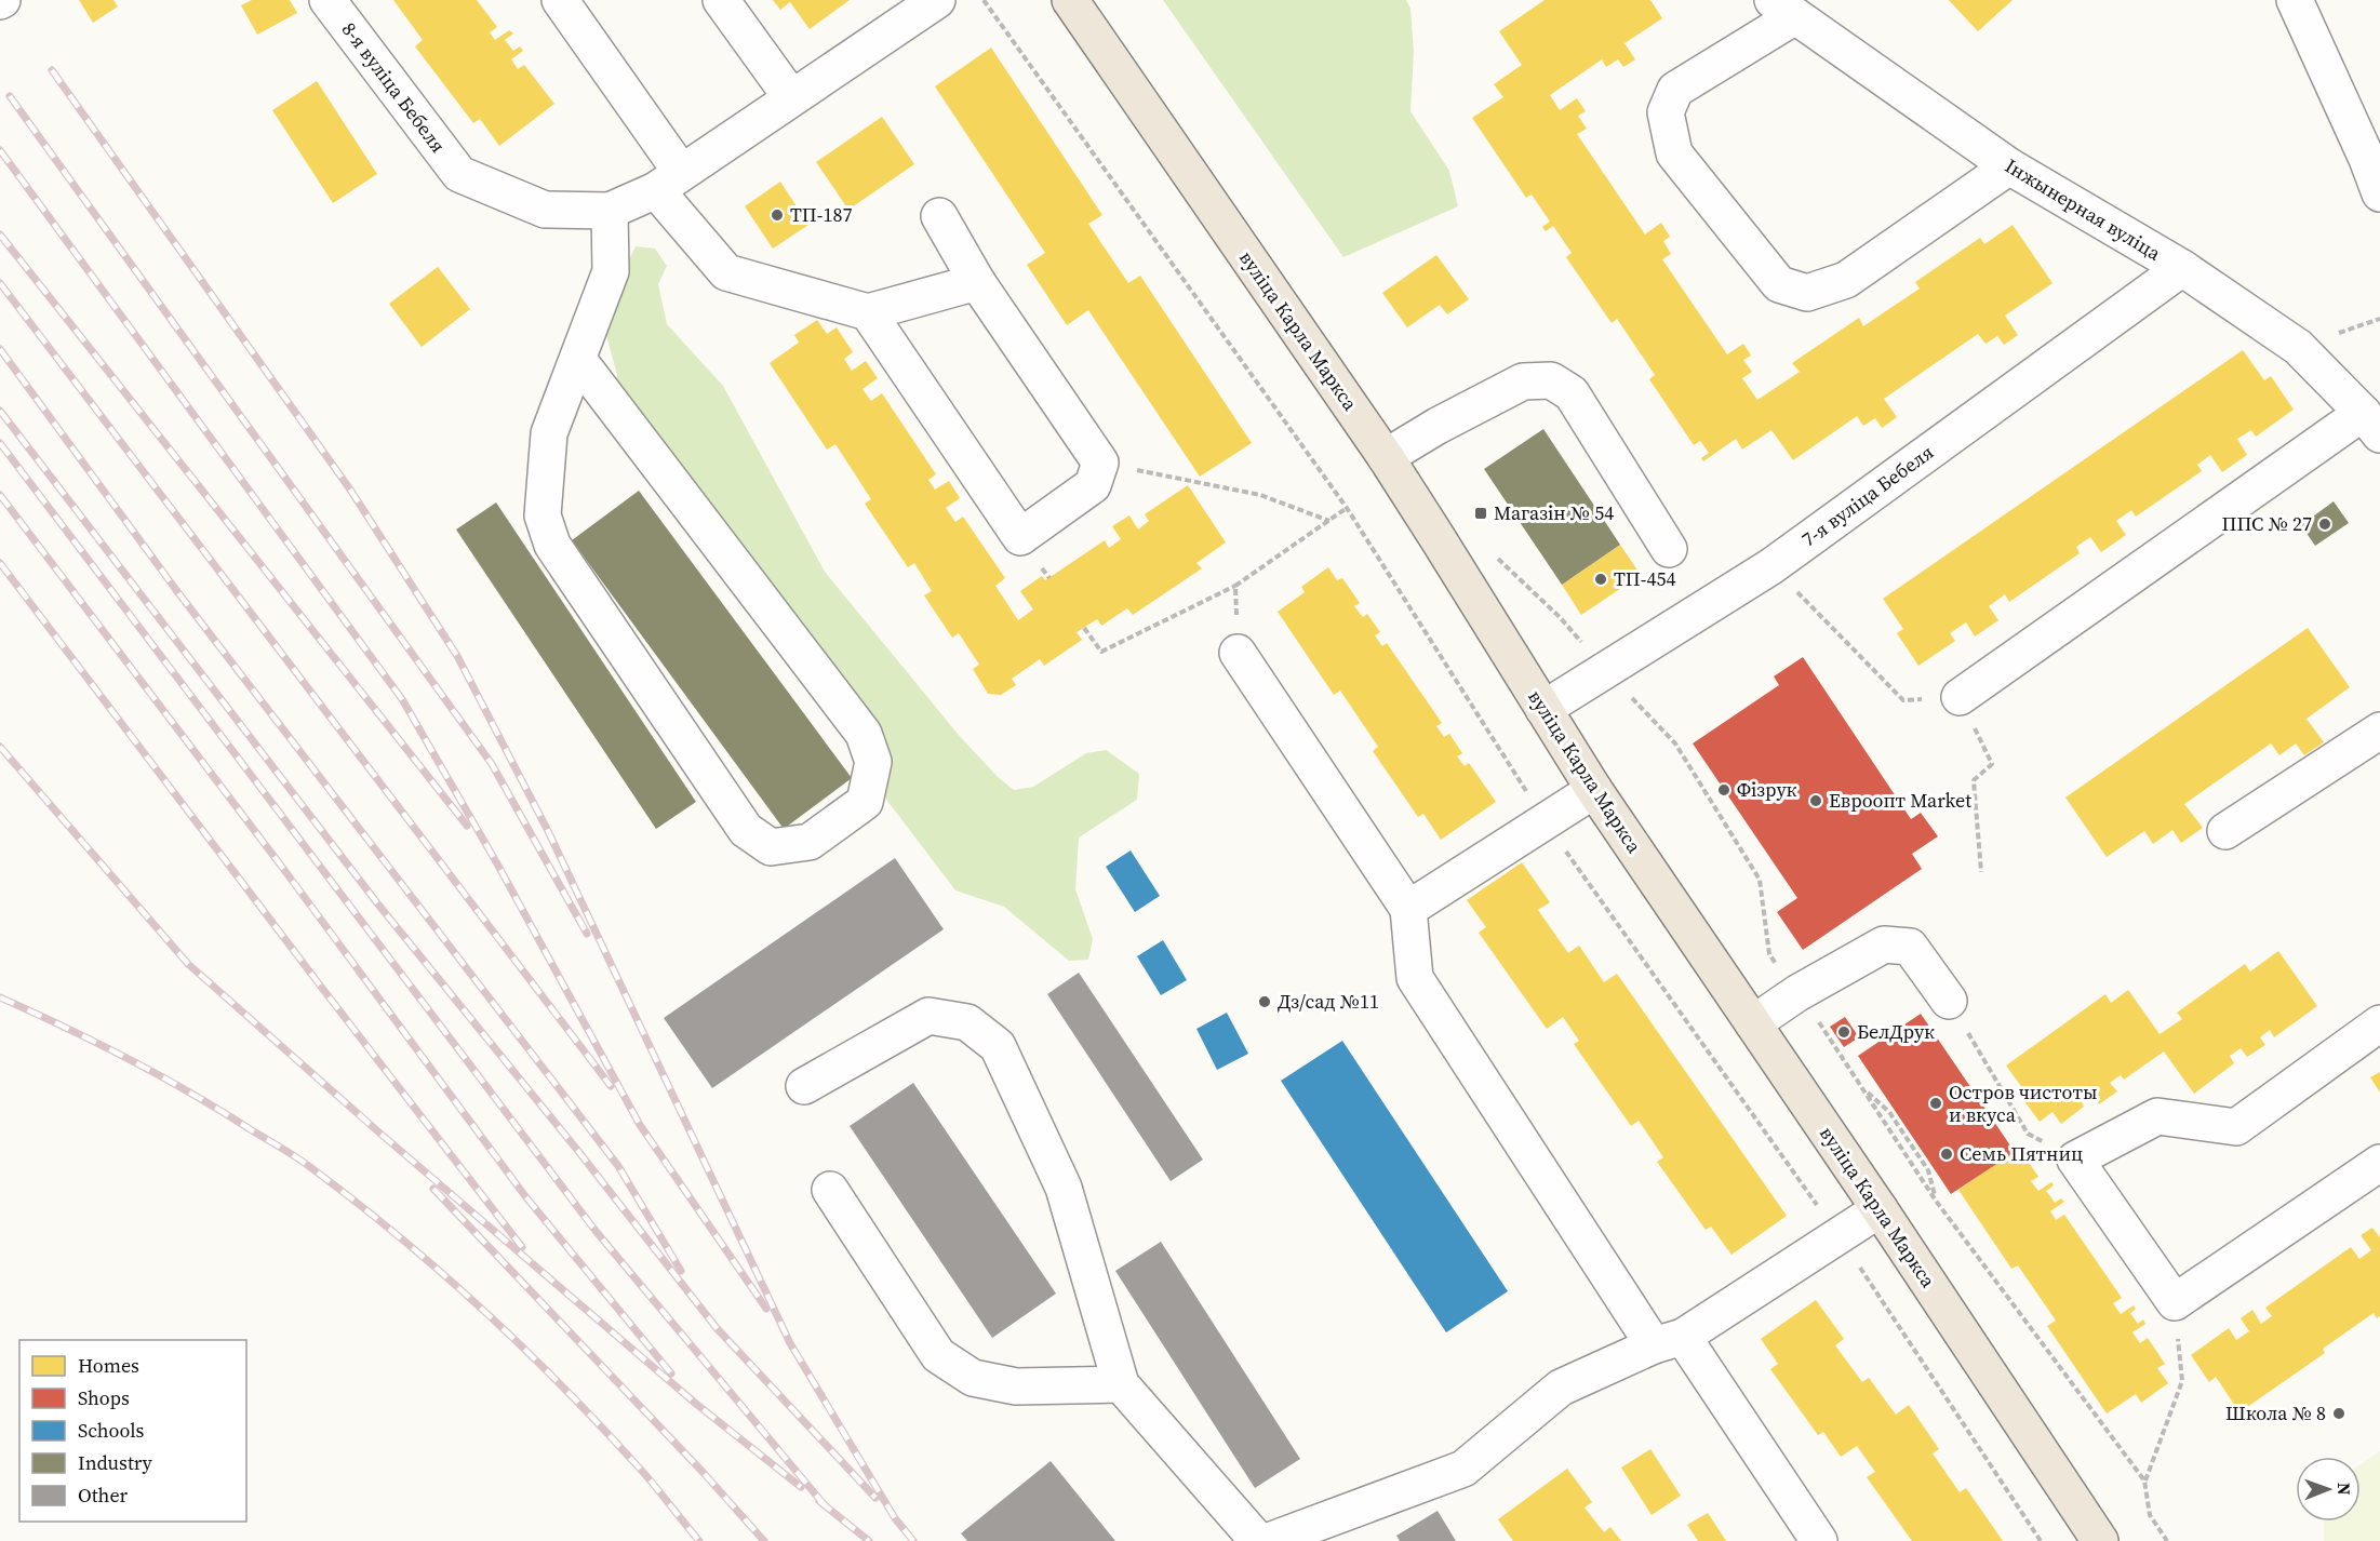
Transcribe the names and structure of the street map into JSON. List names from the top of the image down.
{
  "streets": {
    "main road": ["вуліца Карла Маркса"],
    "street": ["8-я вуліца Бебеля", "Інжынерная вуліца", "7-я вуліца Бебеля"]
  },
  "crossings": [
    ["Інжынерная вуліца", "7-я вуліца Бебеля"],
    ["вуліца Карла Маркса", "7-я вуліца Бебеля"]
  ],
  "places": {
    "other": [
      "ТП-187",
      "ППС № 27",
      "ТП-454",
      "Фізрук",
      "Евроопт Market",
      "Дз/сад №11",
      "БелДрук",
      "Остров чистоты и вкуса",
      "Семь Пятниц",
      "Школа № 8"
    ],
    "transit": ["Магазін № 54"]
  },
  "legend": [
    "Homes",
    "Shops",
    "Schools",
    "Industry",
    "Other"
  ],
  "north": "right"
}
